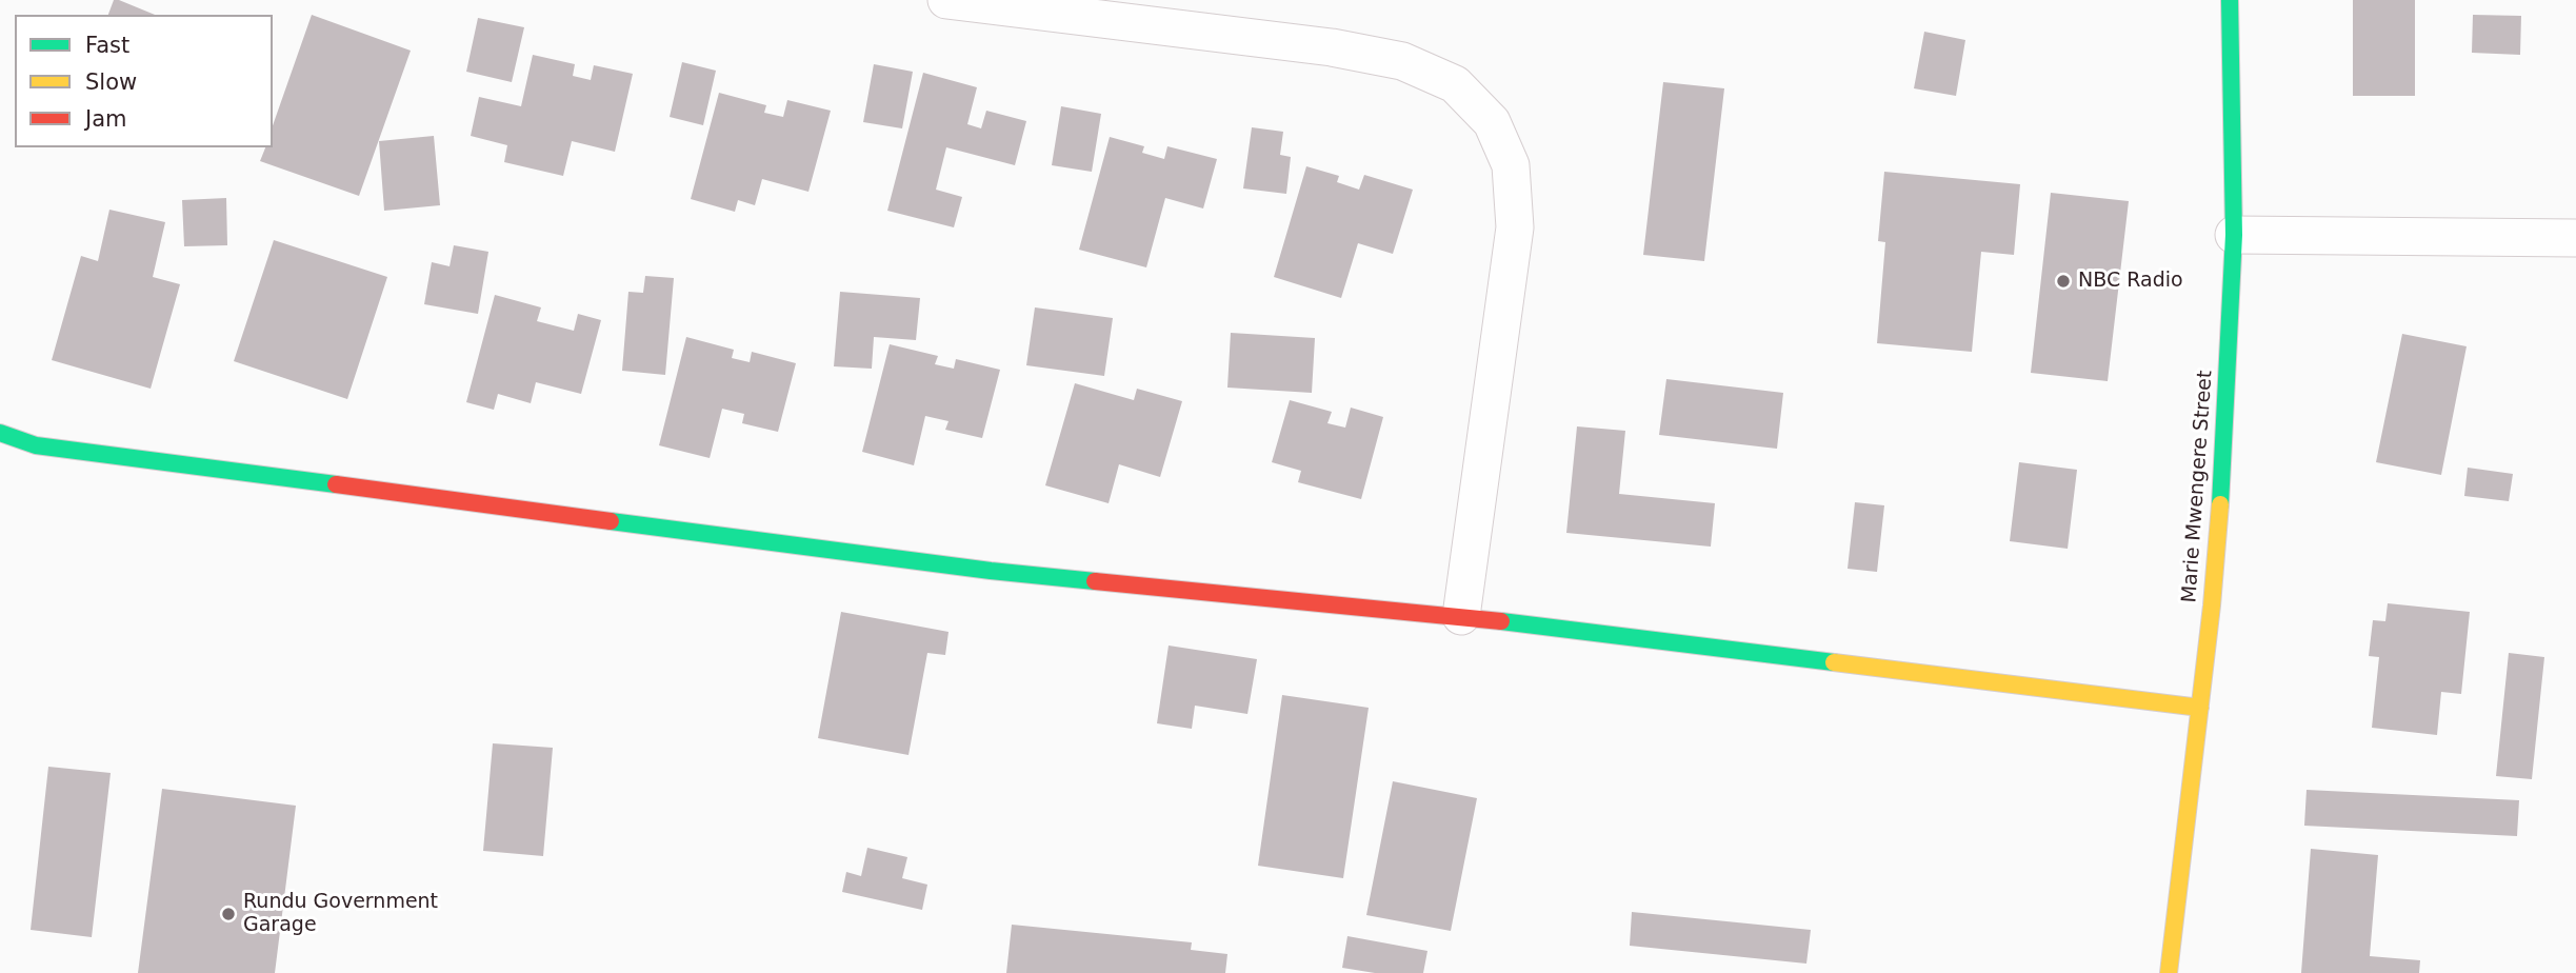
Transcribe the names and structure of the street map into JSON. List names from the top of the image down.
{
  "streets": {
    "street": ["Marie Mwengere Street"]
  },
  "places": ["NBC Radio", "Rundu Government Garage"],
  "legend": ["Fast", "Slow", "Jam"]
}
